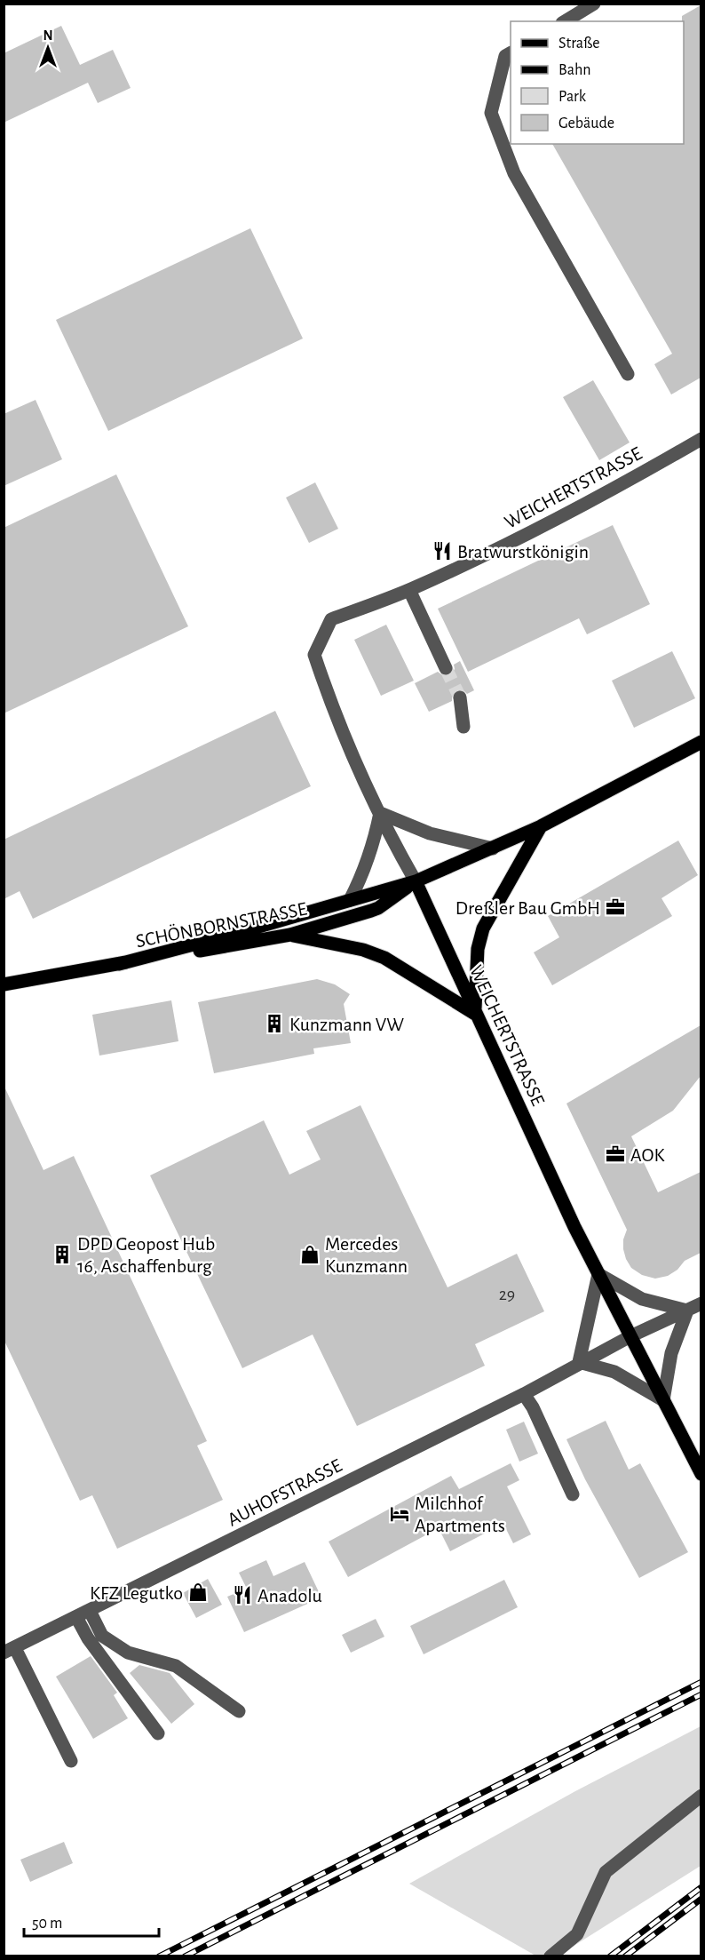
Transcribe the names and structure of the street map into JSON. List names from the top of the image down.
{
  "streets": {
    "main road": ["WEICHERTSTRASSE", "SCHÖNBORNSTRASSE"],
    "street": ["AUHOFSTRASSE"]
  },
  "crossings": [
    ["WEICHERTSTRASSE", "SCHÖNBORNSTRASSE"],
    ["WEICHERTSTRASSE", "AUHOFSTRASSE"]
  ],
  "places": {
    "restaurant": ["Bratwurstkönigin", "Anadolu"],
    "office": ["Dreßler Bau GmbH", "AOK"],
    "building": ["Kunzmann VW", "DPD Geopost Hub 16, Aschaffenburg"],
    "shop": ["Mercedes Kunzmann", "KFZ Legutko"],
    "hotel": ["Milchhof Apartments"]
  },
  "house_numbers": ["29"],
  "legend": [
    "Straße",
    "Bahn",
    "Park",
    "Gebäude"
  ],
  "scale_bar": "50 m",
  "north": "top"
}
